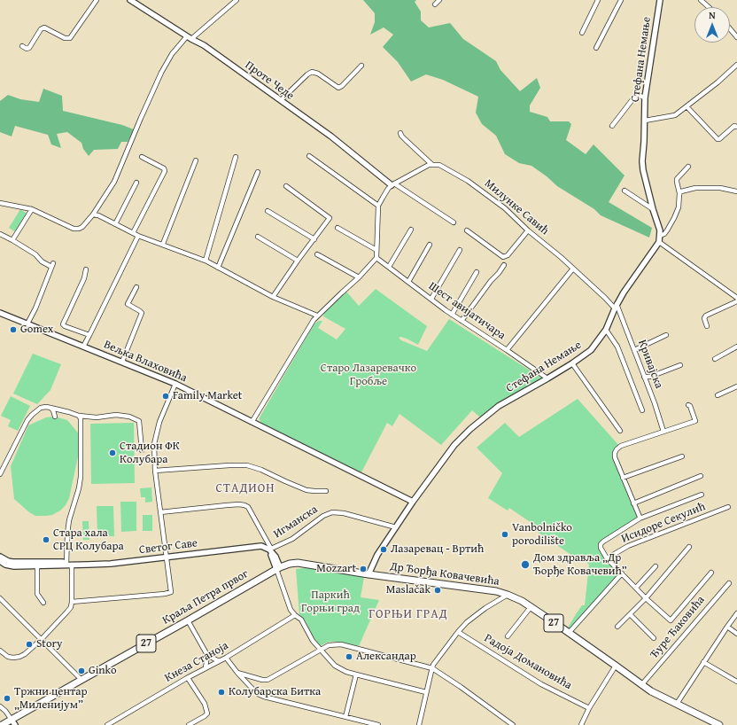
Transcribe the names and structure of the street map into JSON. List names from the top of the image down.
{
  "streets": {
    "main road": ["Др Ђорђа Ковачевића", "Краља Петра првог", "27"],
    "street": [
      "Стефана Немање",
      "Проте Чеде",
      "Милунке Савић",
      "Шест авијатичара",
      "Вељка Влаховића",
      "Кривајска",
      "Игманска",
      "Исидоре Секулић",
      "Светог Саве",
      "Ђуре Ђаковића",
      "Кнеза Станоја",
      "Радоја Домановића"
    ]
  },
  "crossings": [
    ["Стефана Немање", "Милунке Савић"],
    ["Стефана Немање", "Шест авијатичара"],
    ["Стефана Немање", "Вељка Влаховића"],
    ["Стефана Немање", "Кривајска"],
    ["Стефана Немање", "Игманска"],
    ["Стефана Немање", "Др Ђорђа Ковачевића"],
    ["Милунке Савић", "Кривајска"],
    ["Игманска", "Светог Саве"],
    ["Др Ђорђа Ковачевића", "Краља Петра првог"],
    ["Др Ђорђа Ковачевића", "Ђуре Ђаковића"],
    ["Краља Петра првог", "27"]
  ],
  "districts": ["СТАДИОН", "ГОРЊИ ГРАД"],
  "parks": ["Старо Лазаревачко Гробље", "Паркић Горњи град"],
  "places": [
    "Gomex",
    "Family Market",
    "Стадион ФК Колубара",
    "Vanbolničko porodilište",
    "Стара хала СРЦ Колубара",
    "Лазаревац - Вртић",
    "Дом здравља „Др Ђорђе Ковачевић”",
    "Mozzart",
    "Maslačak",
    "Story",
    "Александар",
    "Ginko",
    "Колубарска Битка",
    "Тржни центар „Миленијум”"
  ],
  "north": "top"
}
